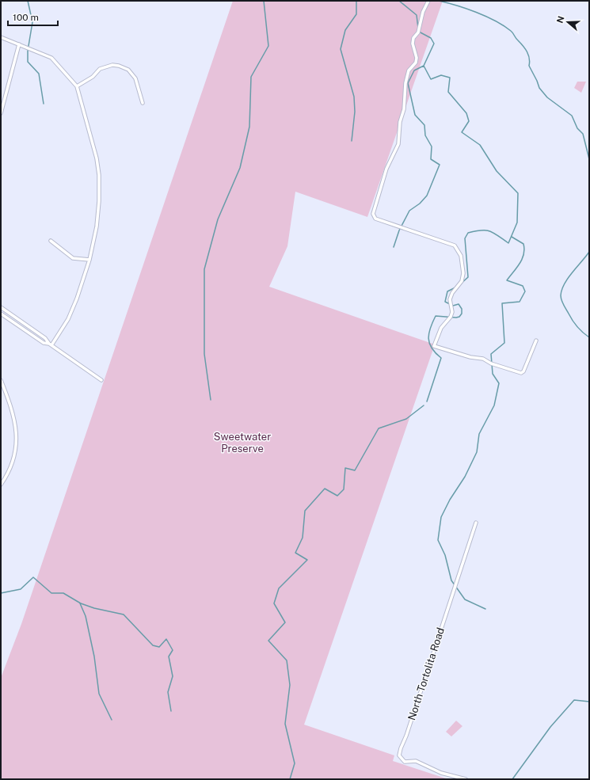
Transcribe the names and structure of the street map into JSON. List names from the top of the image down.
{
  "streets": {
    "street": ["North Tortolita Road"]
  },
  "parks": ["Sweetwater Preserve"],
  "scale_bar": "100 m",
  "north": "left"
}
